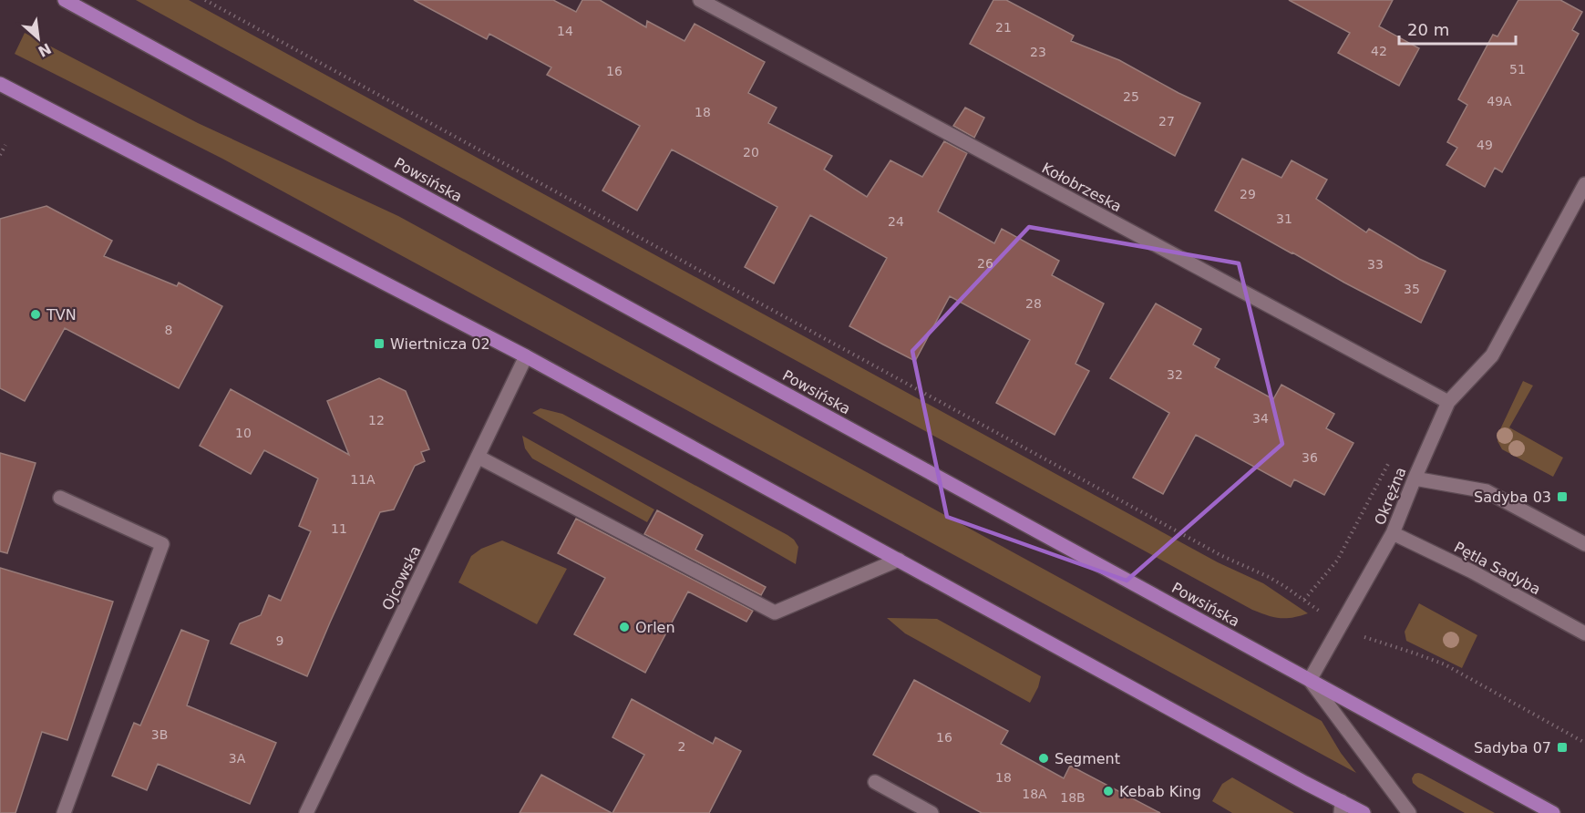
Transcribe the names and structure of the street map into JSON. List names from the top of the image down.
{
  "streets": {
    "main road": ["Powsińska"],
    "street": [
      "Kołobrzeska",
      "Okrężna",
      "Pętla Sadyba",
      "Ojcowska"
    ]
  },
  "crossings": [
    ["Powsińska", "Okrężna"],
    ["Kołobrzeska", "Okrężna"],
    ["Okrężna", "Pętla Sadyba"]
  ],
  "places": {
    "other": [
      "TVN",
      "Orlen",
      "Segment",
      "Kebab King"
    ],
    "transit": ["Wiertnicza 02", "Sadyba 03", "Sadyba 07"]
  },
  "house_numbers": [
    "21",
    "14",
    "42",
    "23",
    "51",
    "16",
    "25",
    "49A",
    "18",
    "27",
    "49",
    "20",
    "29",
    "31",
    "24",
    "26",
    "33",
    "35",
    "28",
    "8",
    "32",
    "34",
    "12",
    "10",
    "36",
    "11A",
    "11",
    "9",
    "3B",
    "16",
    "2",
    "3A",
    "18",
    "18A",
    "18B"
  ],
  "scale_bar": "20 m",
  "north": "bottom right"
}
